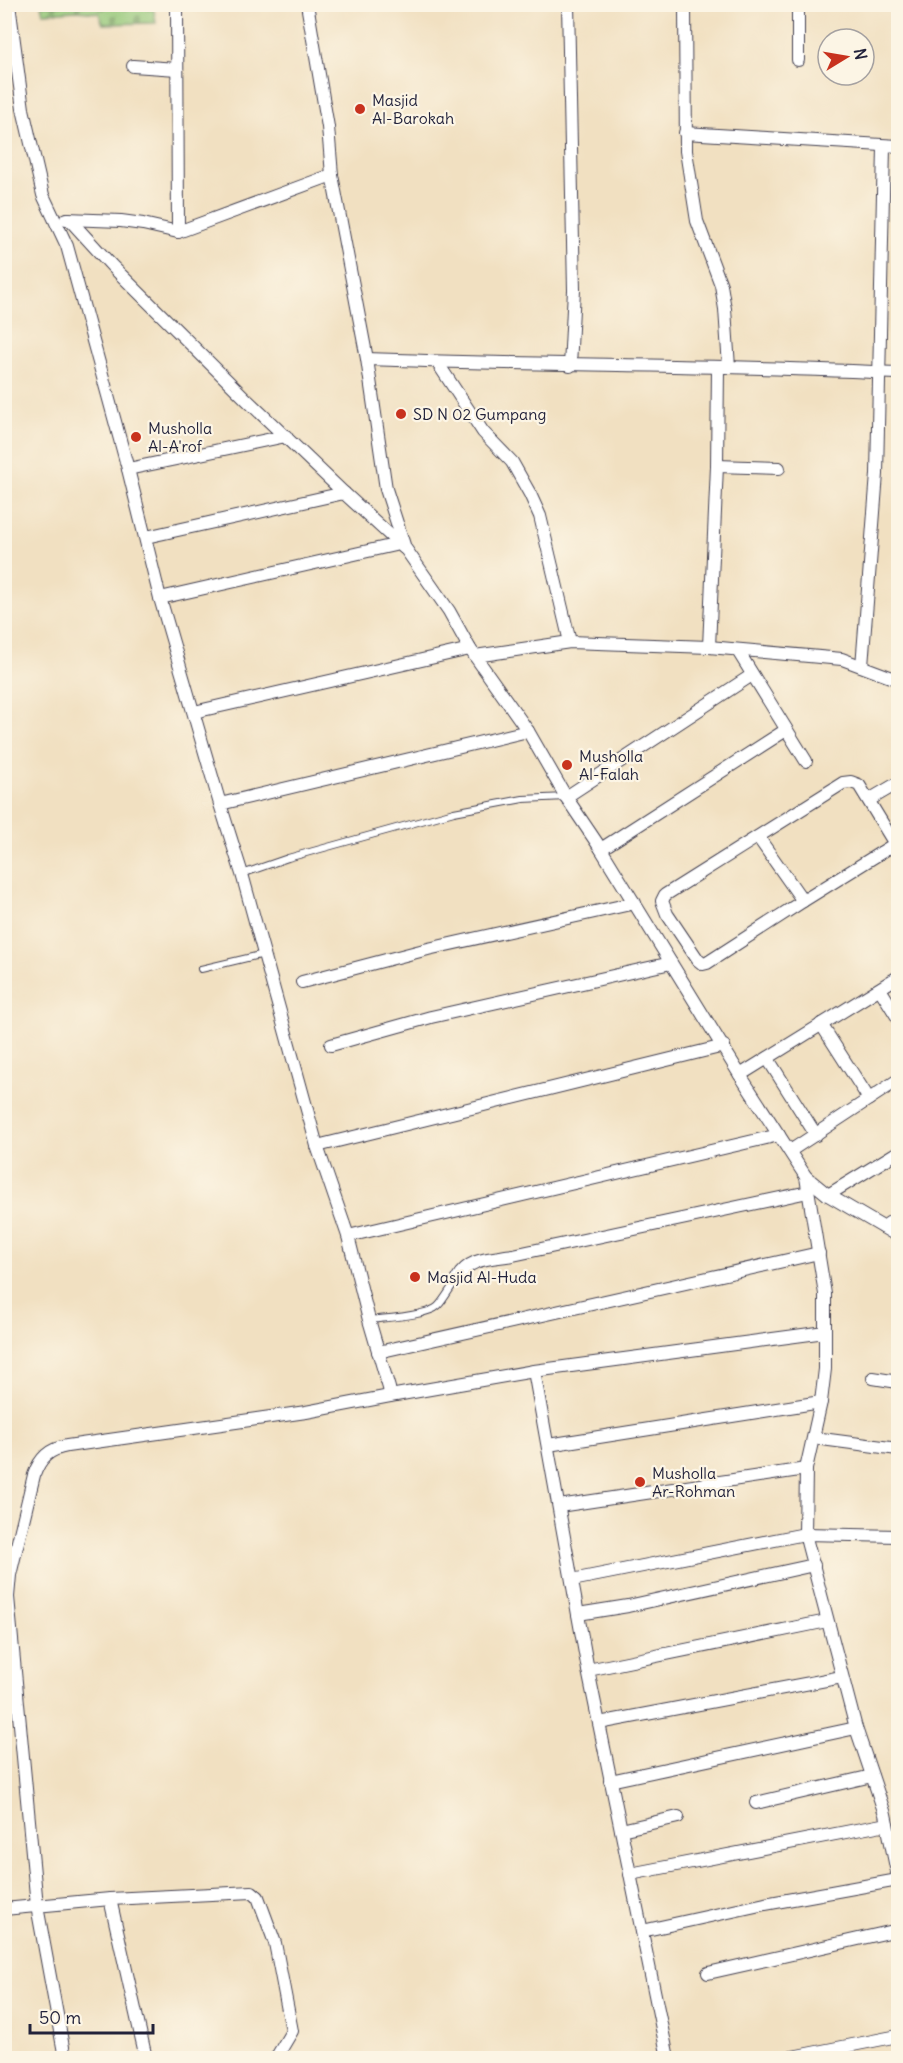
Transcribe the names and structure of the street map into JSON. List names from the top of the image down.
{
  "places": [
    "Masjid Al-Barokah",
    "SD N 02 Gumpang",
    "Musholla Al-A'rof",
    "Musholla Al-Falah",
    "Masjid Al-Huda",
    "Musholla Ar-Rohman"
  ],
  "scale_bar": "50 m",
  "north": "right"
}
